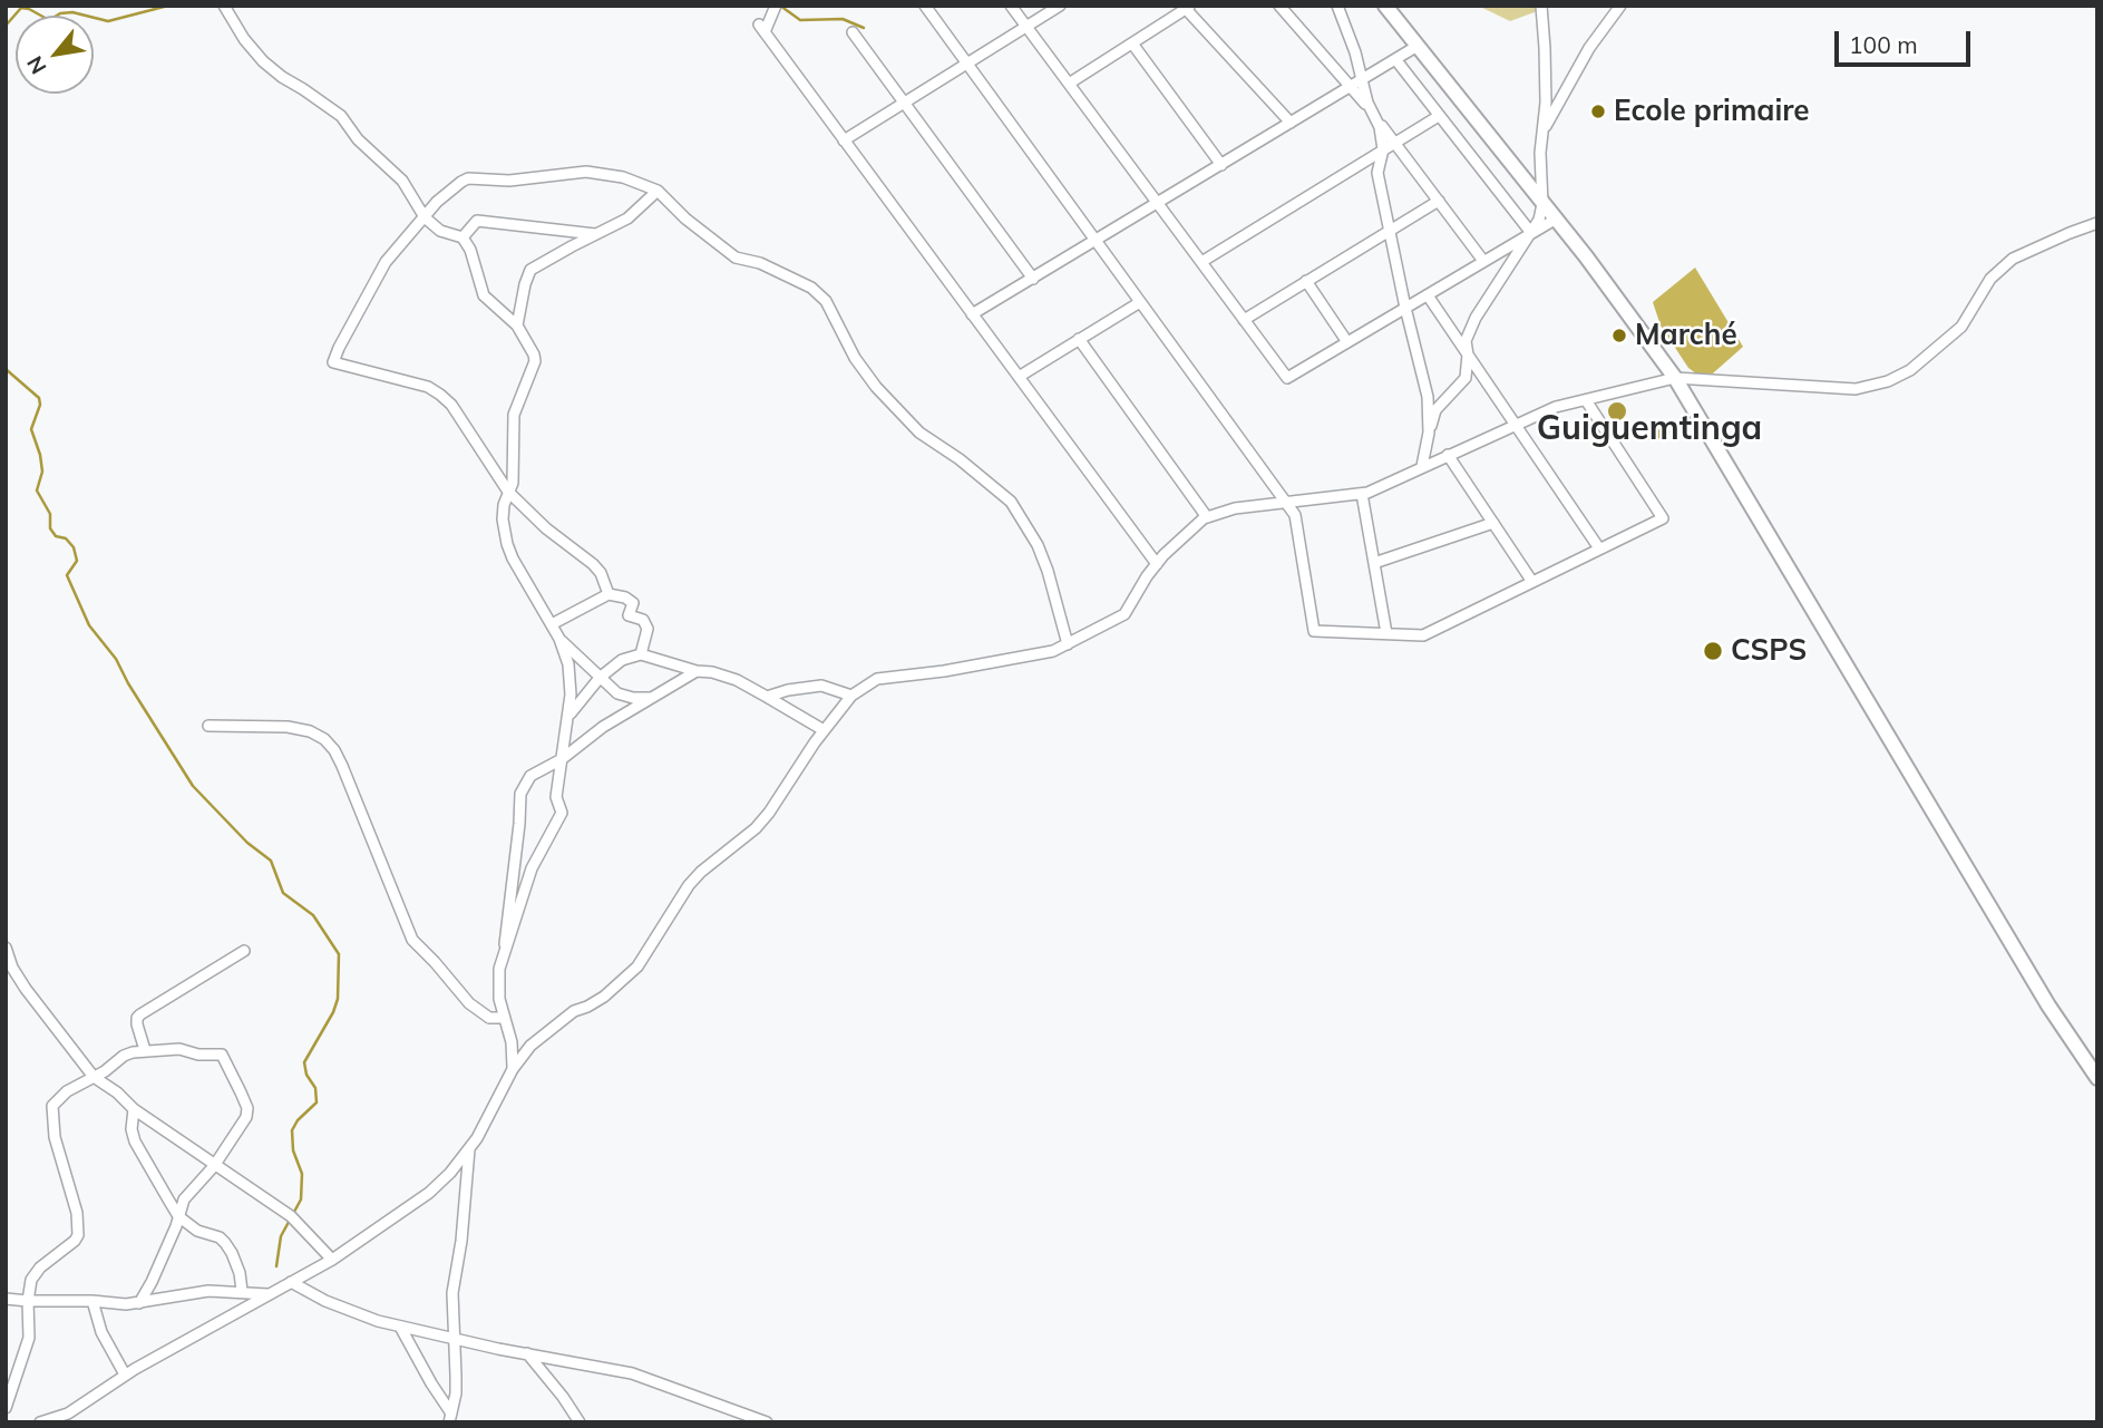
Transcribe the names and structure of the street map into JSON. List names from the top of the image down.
{
  "districts": ["Guiguemtinga"],
  "places": ["Ecole primaire", "Marché", "CSPS"],
  "scale_bar": "100 m",
  "north": "bottom left"
}
